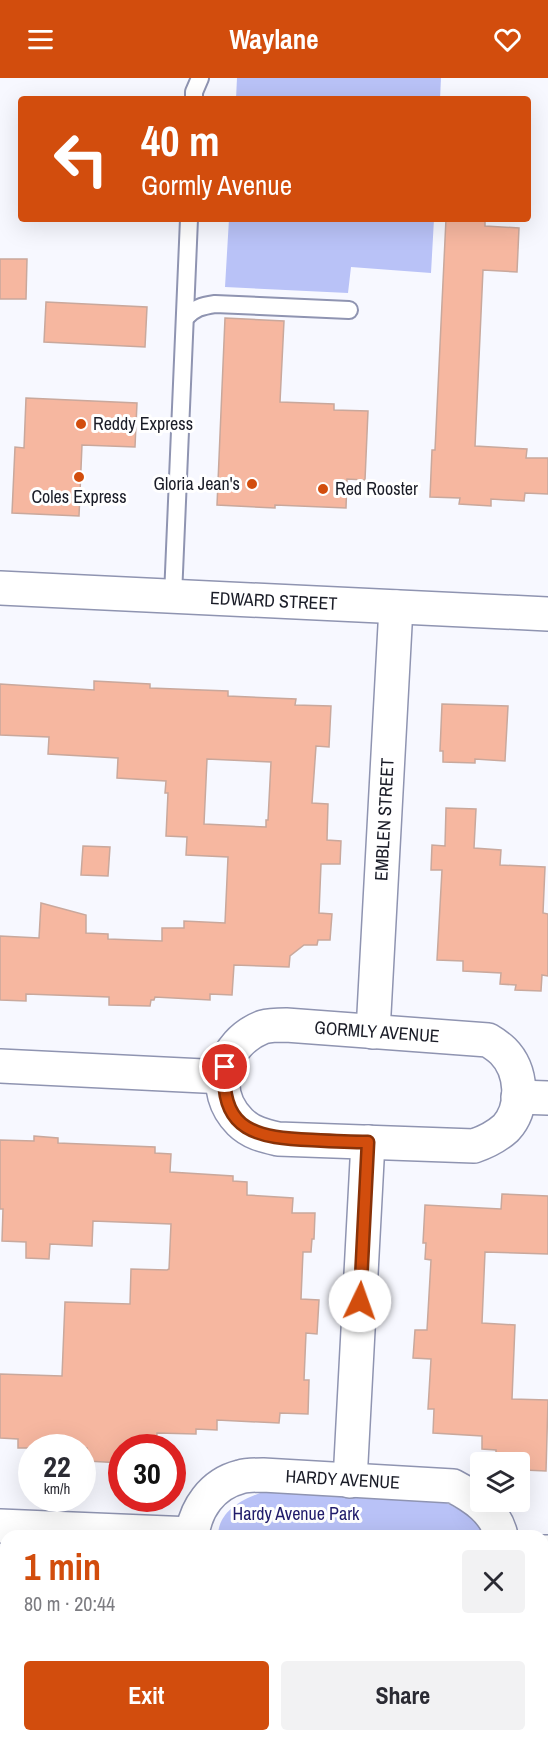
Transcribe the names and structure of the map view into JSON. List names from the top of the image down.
{
  "streets": {
    "main road": [
      "EDWARD STREET",
      "EMBLEN STREET",
      "GORMLY AVENUE",
      "HARDY AVENUE"
    ]
  },
  "crossings": [
    ["EDWARD STREET", "EMBLEN STREET"],
    ["EMBLEN STREET", "GORMLY AVENUE"]
  ],
  "parks": ["Hardy Avenue Park"],
  "places": [
    "Reddy Express",
    "Coles Express",
    "Gloria Jean's",
    "Red Rooster"
  ],
  "page": {
    "header": "Waylane",
    "turn": ["40 m", "Gormly Avenue"],
    "speed": "22 km/h",
    "limit": "30",
    "heading": ["1 min", "80 m · 20:44"],
    "buttons": ["Exit", "Share"]
  }
}
